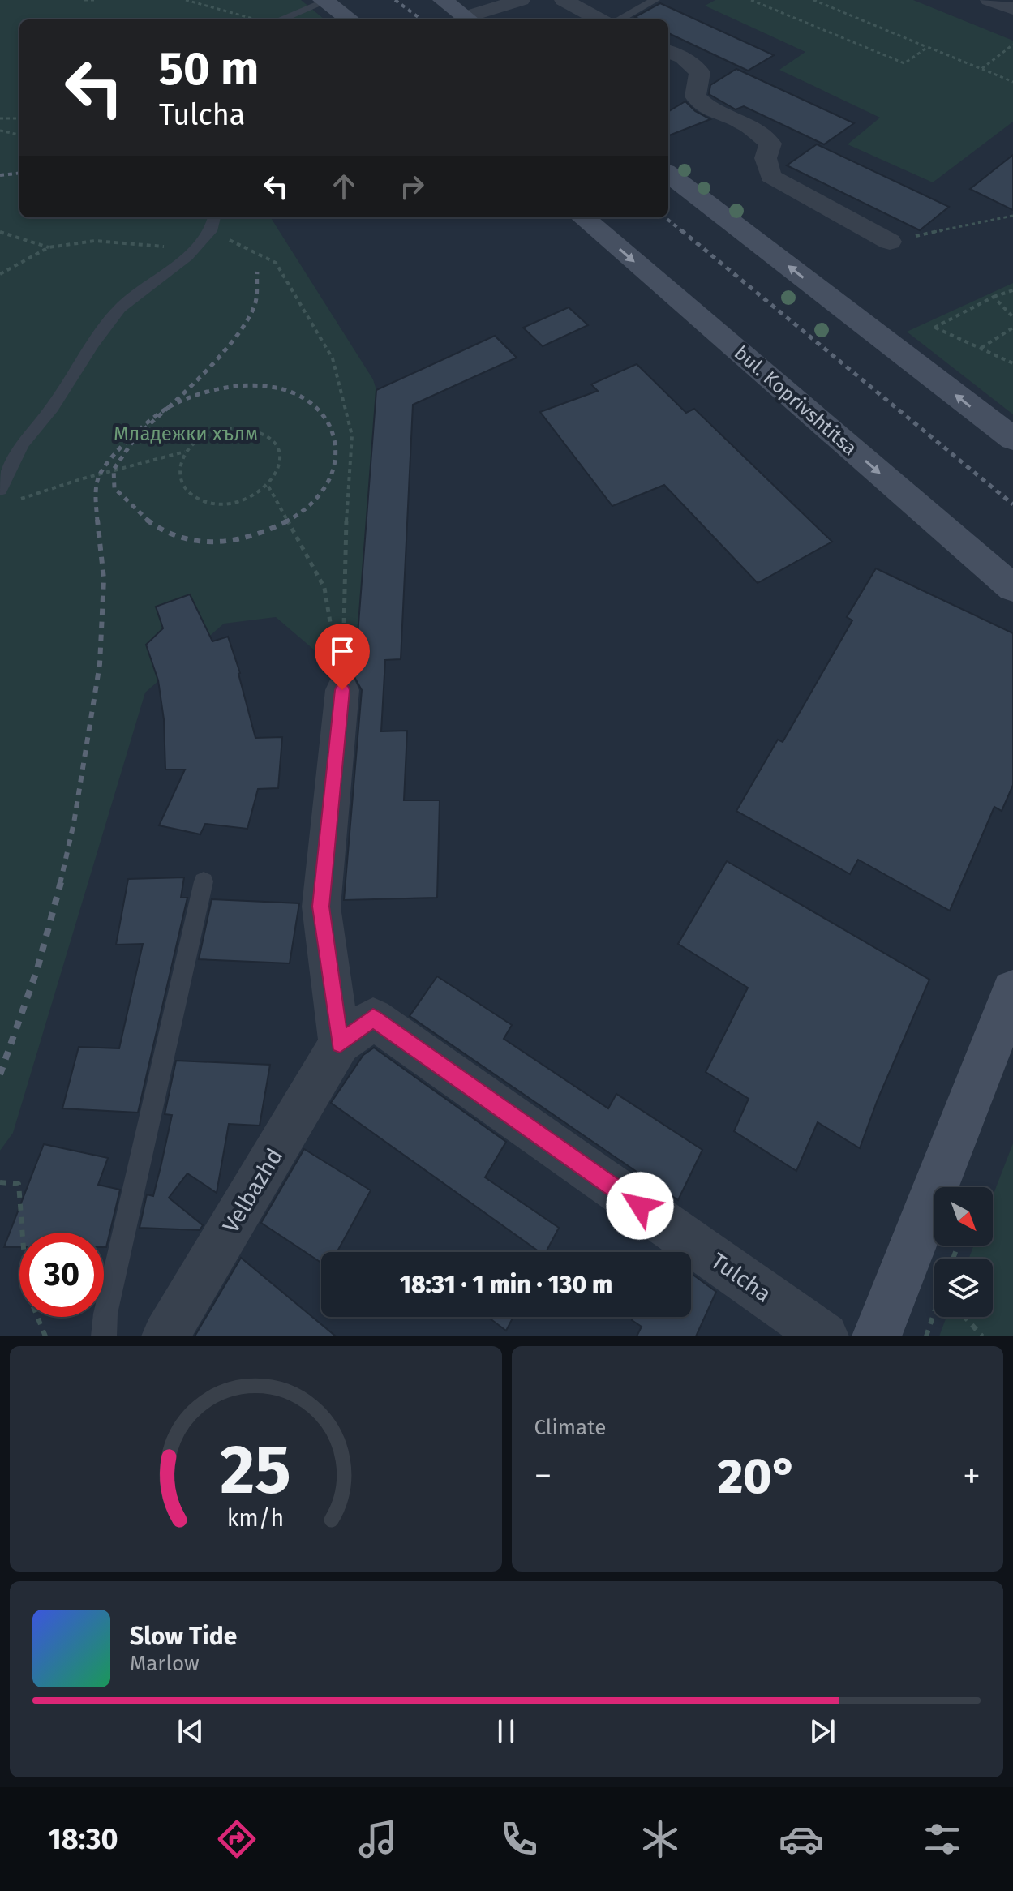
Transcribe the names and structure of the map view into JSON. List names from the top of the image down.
{
  "streets": {
    "main road": ["bul. Koprivshtitsa"],
    "street": ["Velbazhd", "Tulcha"]
  },
  "crossings": [
    ["Velbazhd", "Tulcha"]
  ],
  "parks": ["Младежки хълм"],
  "north": "bottom right",
  "page": {
    "turn": ["50 m", "Tulcha"],
    "limit": "30",
    "trip": "18:31 · 1 min · 130 m",
    "tile": "Climate",
    "heat": ["−", "20°", "+"],
    "song": ["Slow Tide", "Marlow"],
    "tabs": "18:30",
    "gauge": ["25", "km/h"]
  }
}
